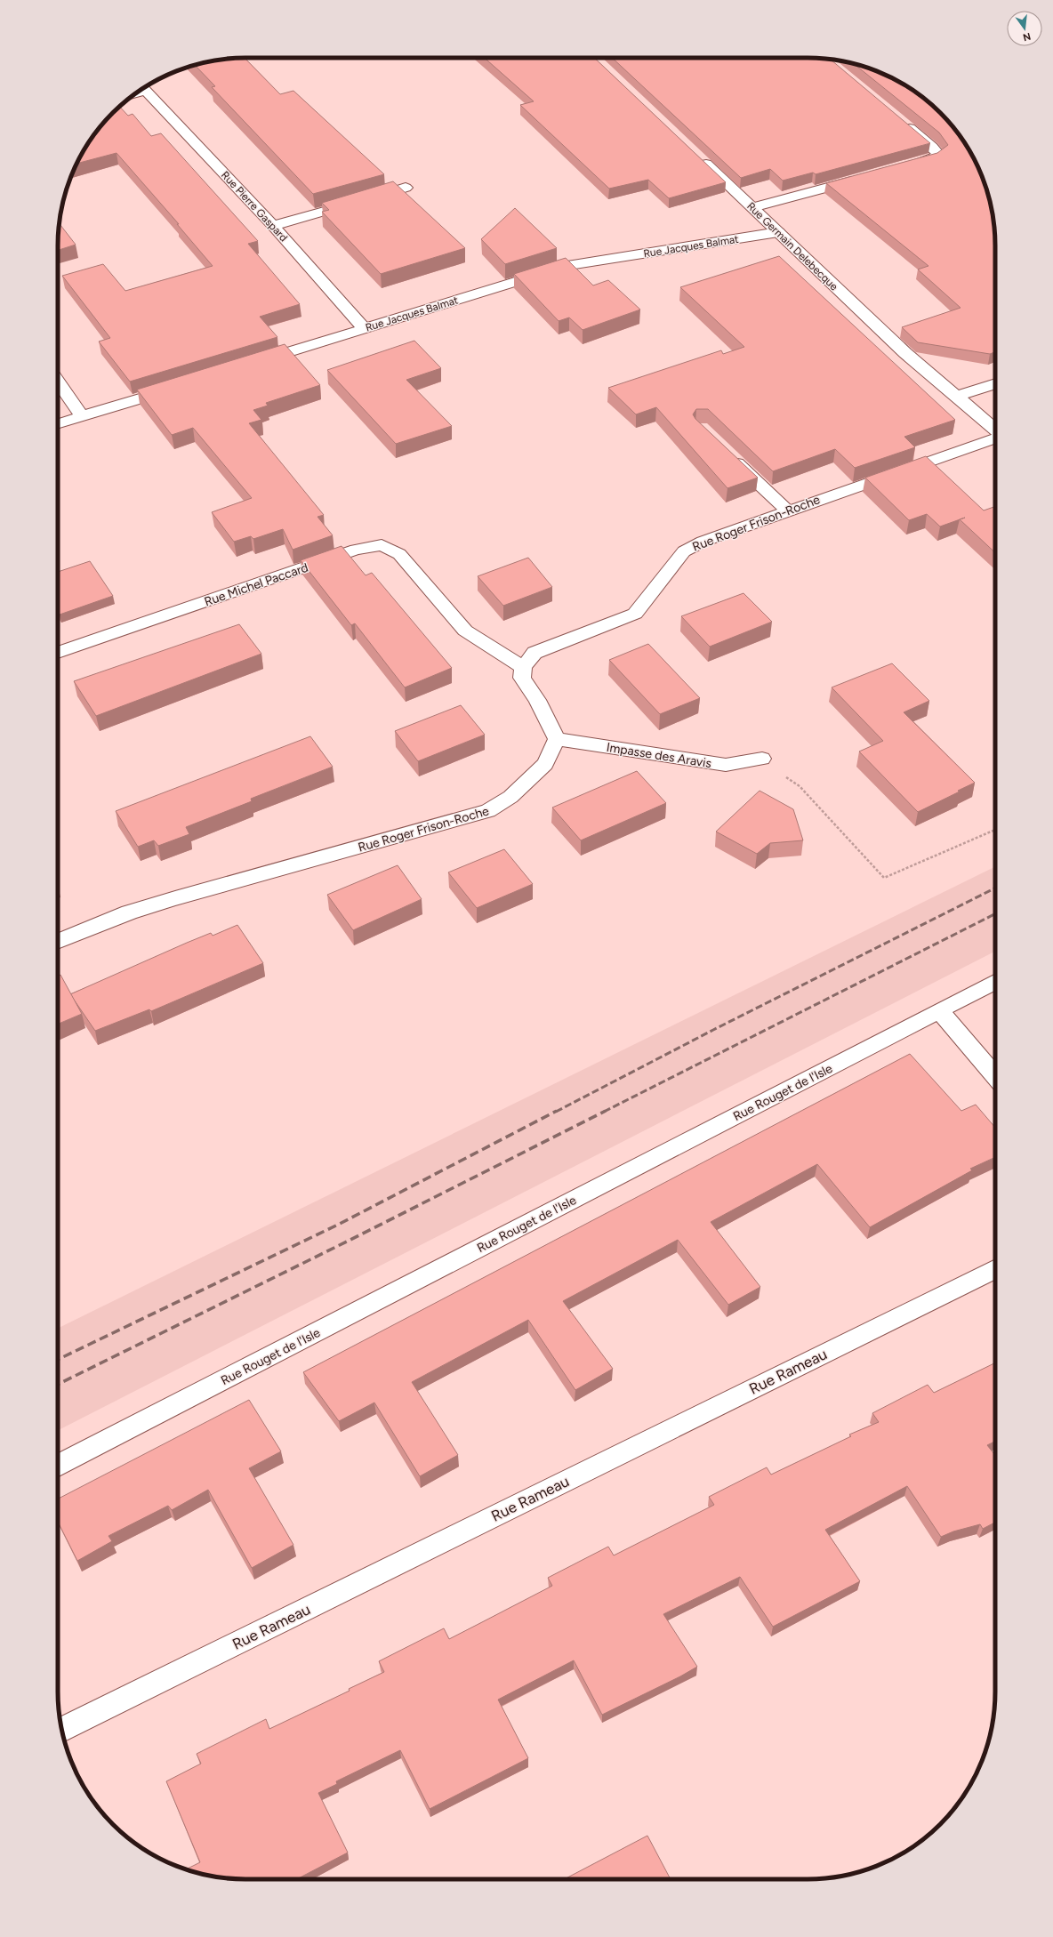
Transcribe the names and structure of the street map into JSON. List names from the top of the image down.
{
  "streets": {
    "street": [
      "Rue Pierre Gaspard",
      "Rue Jacques Balmat",
      "Rue Germain Delebecque",
      "Rue Roger Frison-Roche",
      "Rue Michel Paccard",
      "Impasse des Aravis",
      "Rue Rouget de l'Isle",
      "Rue Rameau"
    ]
  },
  "crossings": [
    ["Rue Pierre Gaspard", "Rue Jacques Balmat"],
    ["Rue Jacques Balmat", "Rue Germain Delebecque"],
    ["Rue Roger Frison-Roche", "Rue Michel Paccard"],
    ["Rue Roger Frison-Roche", "Impasse des Aravis"]
  ],
  "north": "bottom"
}
